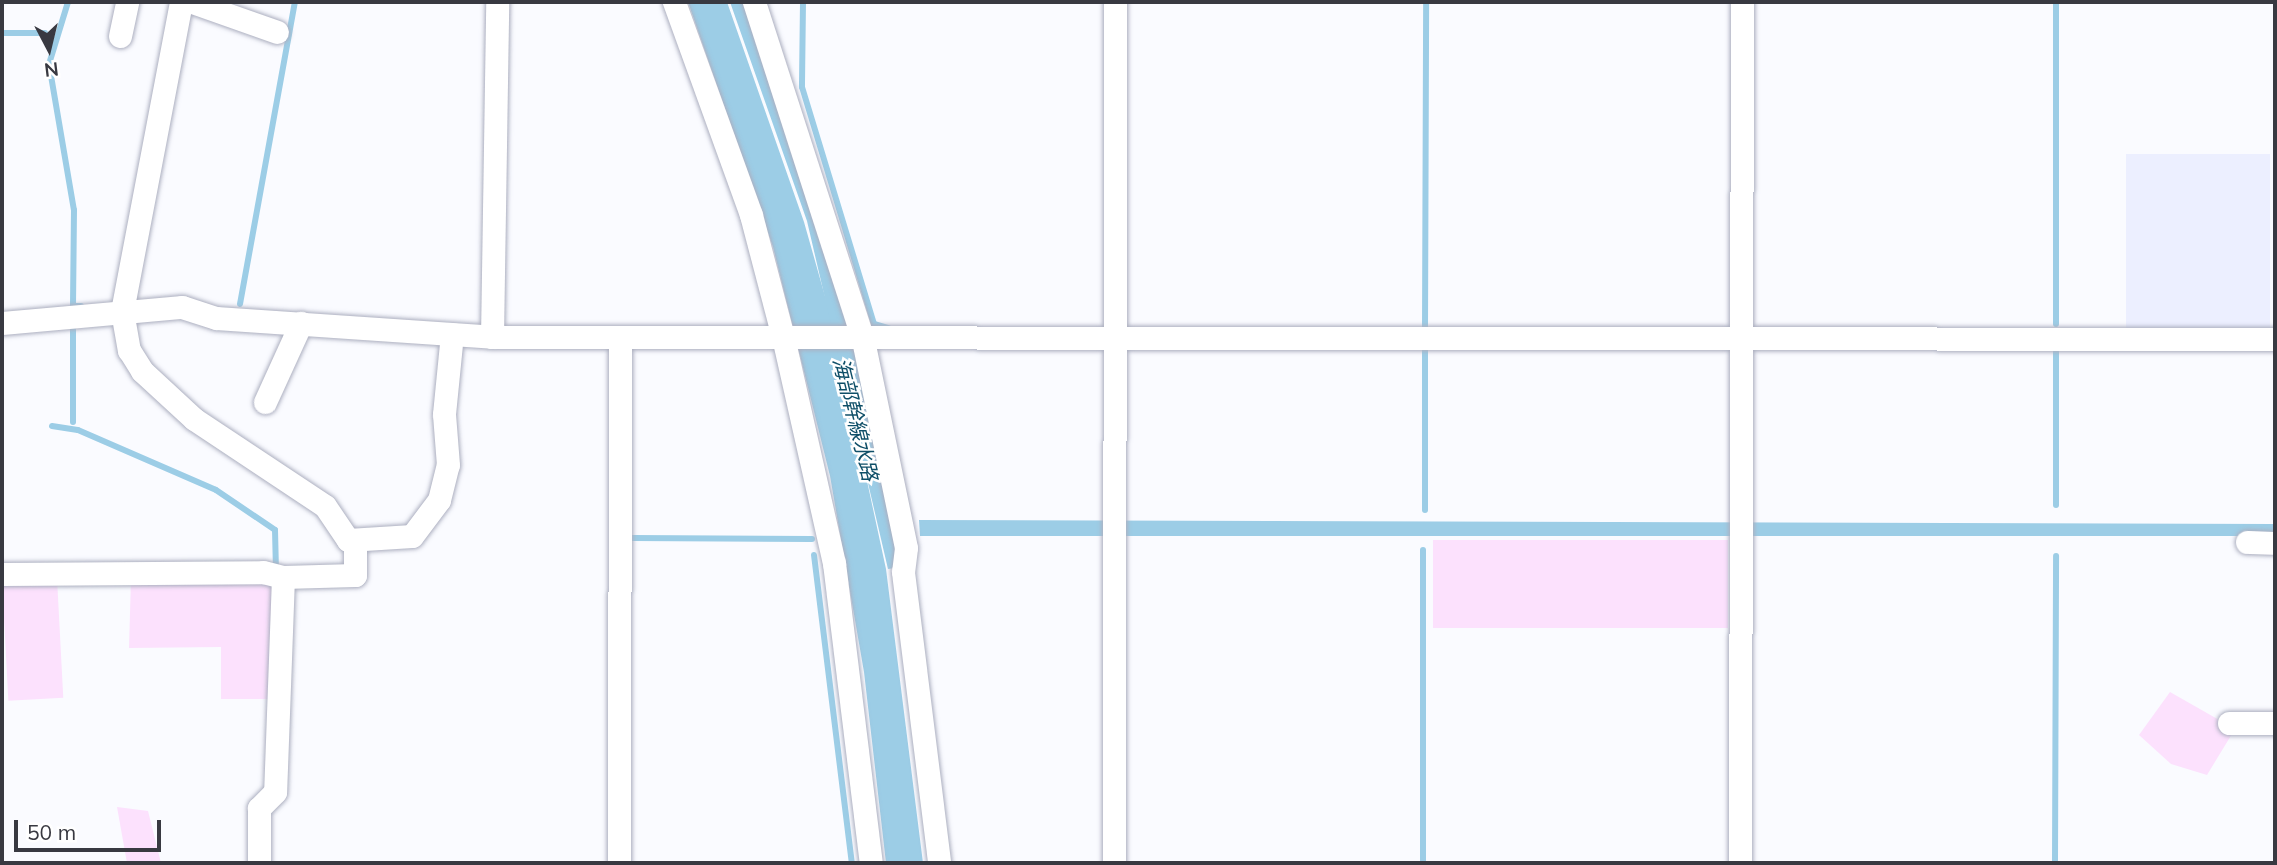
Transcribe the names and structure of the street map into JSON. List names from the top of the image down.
{
  "water": ["海部幹線水路"],
  "scale_bar": "50 m",
  "north": "bottom"
}
